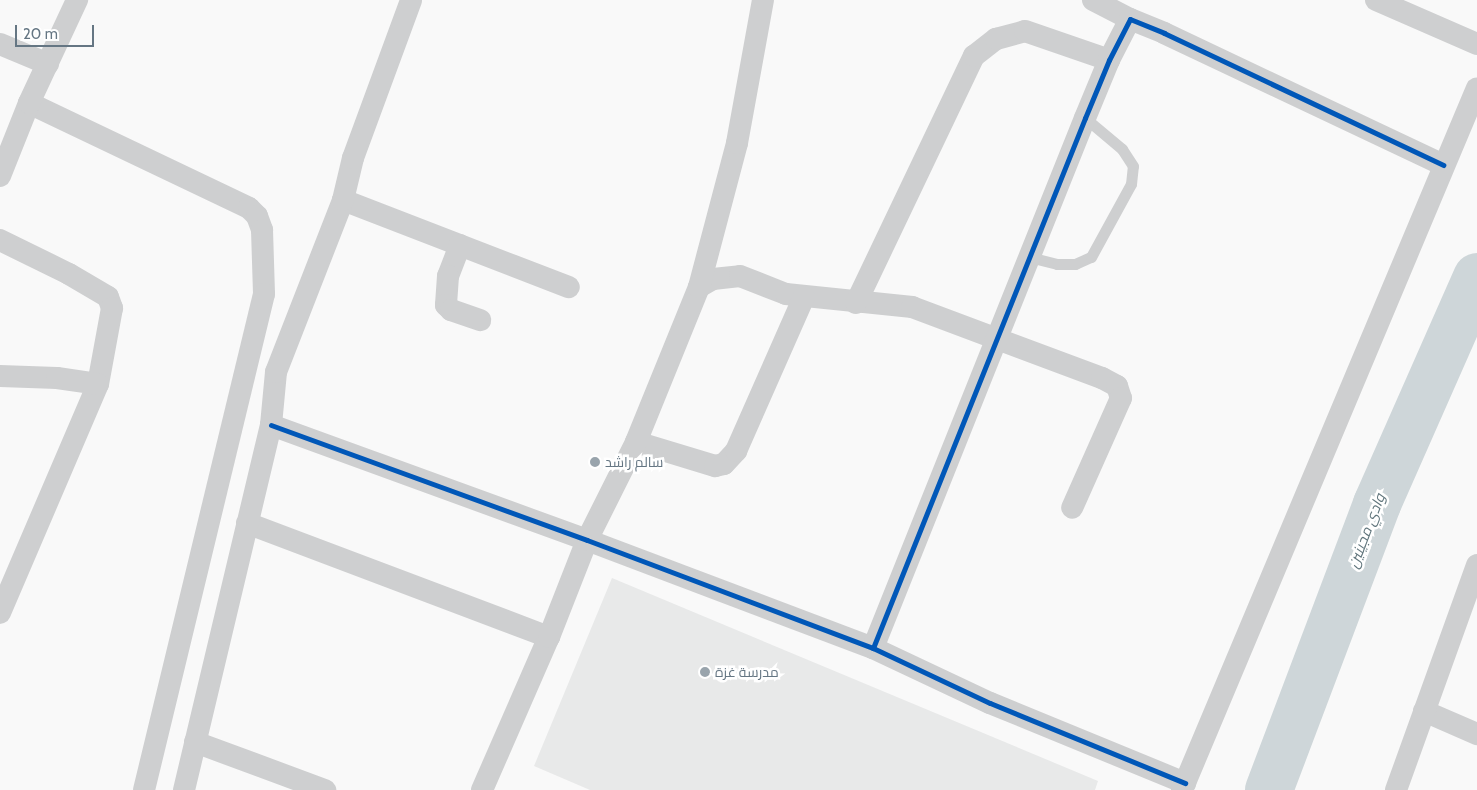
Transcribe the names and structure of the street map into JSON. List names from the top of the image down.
{
  "water": ["وادي مجينين"],
  "places": ["سالم راشد", "مدرسة غزة"],
  "scale_bar": "20 m"
}
